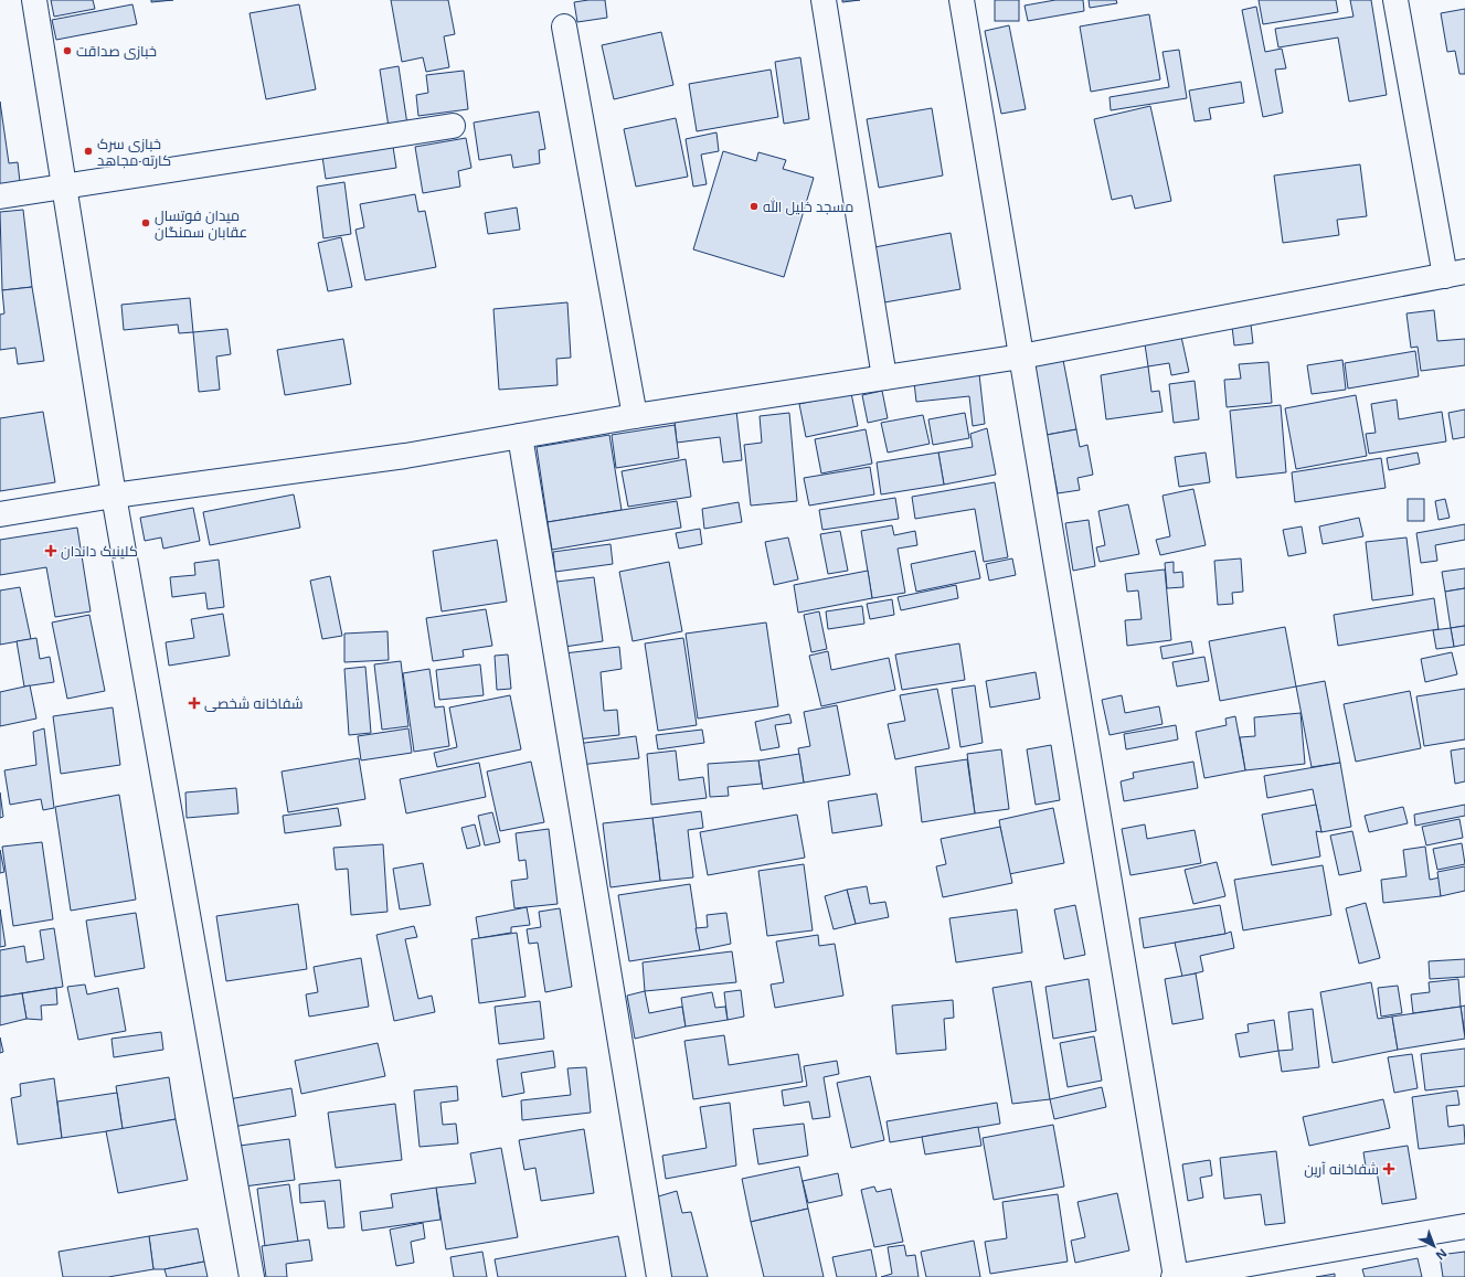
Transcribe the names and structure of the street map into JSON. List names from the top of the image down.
{
  "places": {
    "other": [
      "خبازی صداقت",
      "خبازی سرک کارته مجاهد",
      "مسجد خلیل الله",
      "میدان فوتسال عقابان سمنگان"
    ],
    "health": ["کلینیک داندان", "شفاخانه شخصی", "شفاخانه آرین"]
  },
  "north": "bottom right"
}
